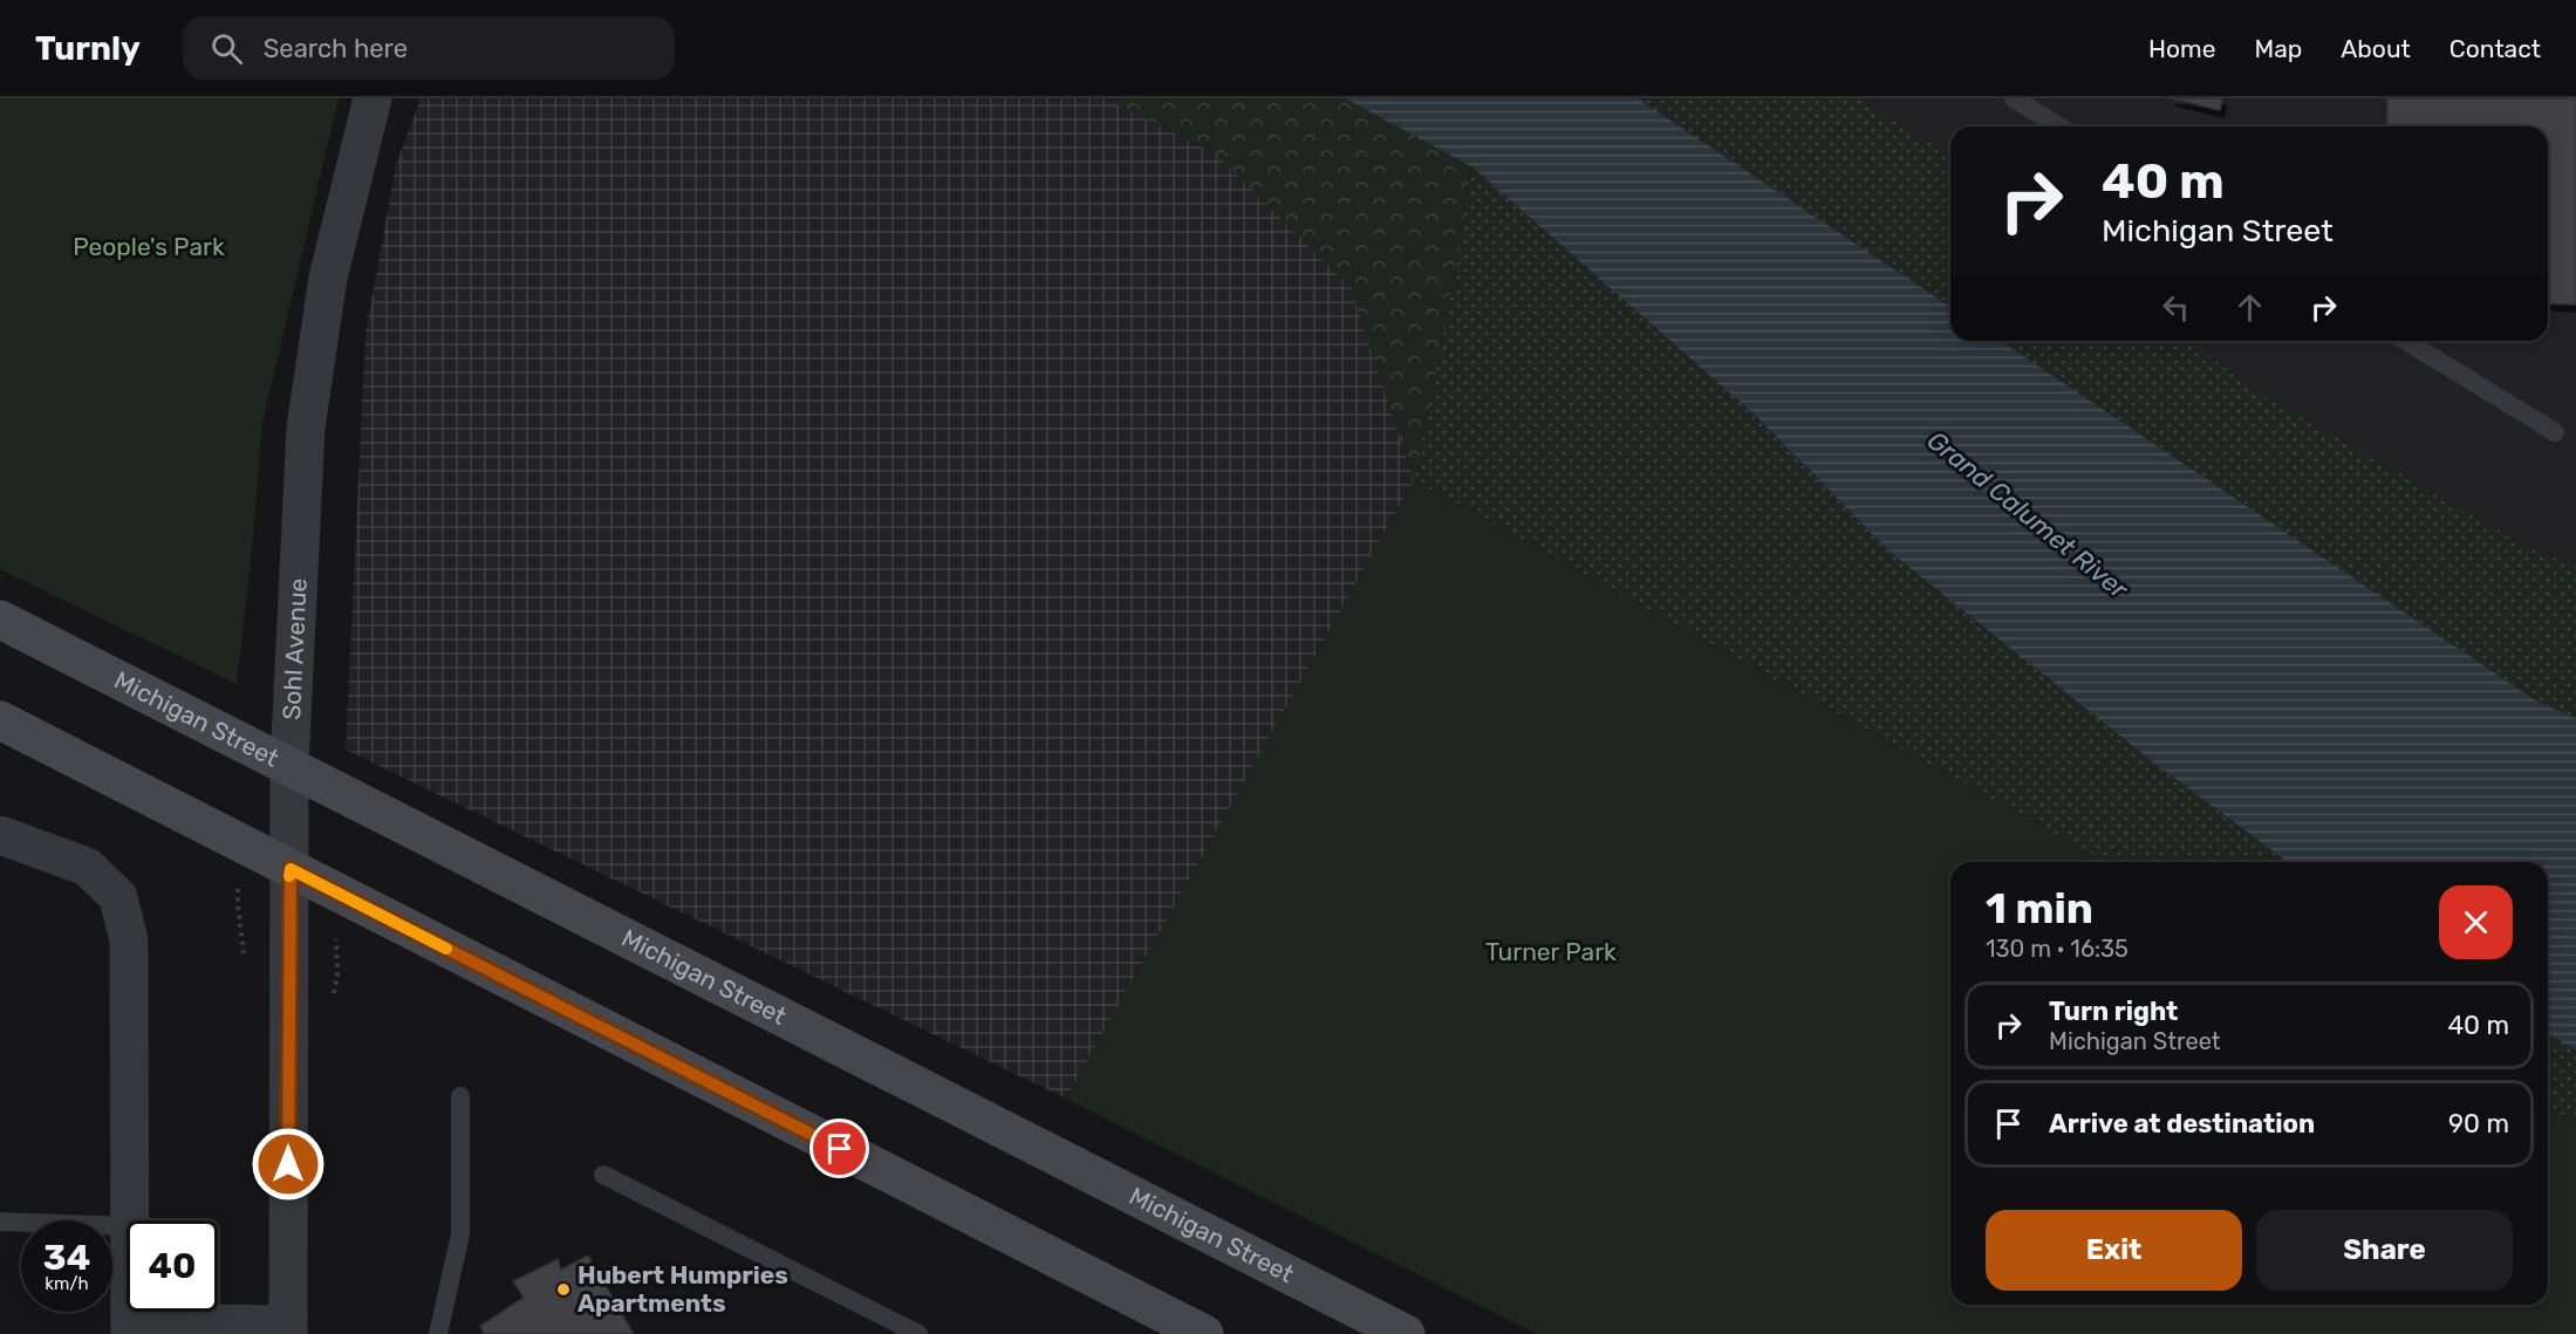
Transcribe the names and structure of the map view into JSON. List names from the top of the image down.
{
  "streets": {
    "main road": ["Michigan Street"],
    "street": ["Sohl Avenue"]
  },
  "crossings": [
    ["Sohl Avenue", "Michigan Street"]
  ],
  "water": ["Grand Calumet River"],
  "parks": ["People's Park", "Turner Park"],
  "places": ["Hubert Humpries Apartments"],
  "page": {
    "header": "Turnly",
    "search": "Search here",
    "nav": [
      "Home",
      "Map",
      "About",
      "Contact"
    ],
    "turn": ["40 m", "Michigan Street"],
    "heading": ["1 min", "130 m · 16:35"],
    "list": [
      {
        "name": "Turn right",
        "note": "Michigan Street",
        "value": "40 m"
      },
      {
        "name": "Arrive at destination",
        "value": "90 m"
      }
    ],
    "buttons": ["Exit", "Share"],
    "speed": "34 km/h",
    "limit": "40"
  }
}
